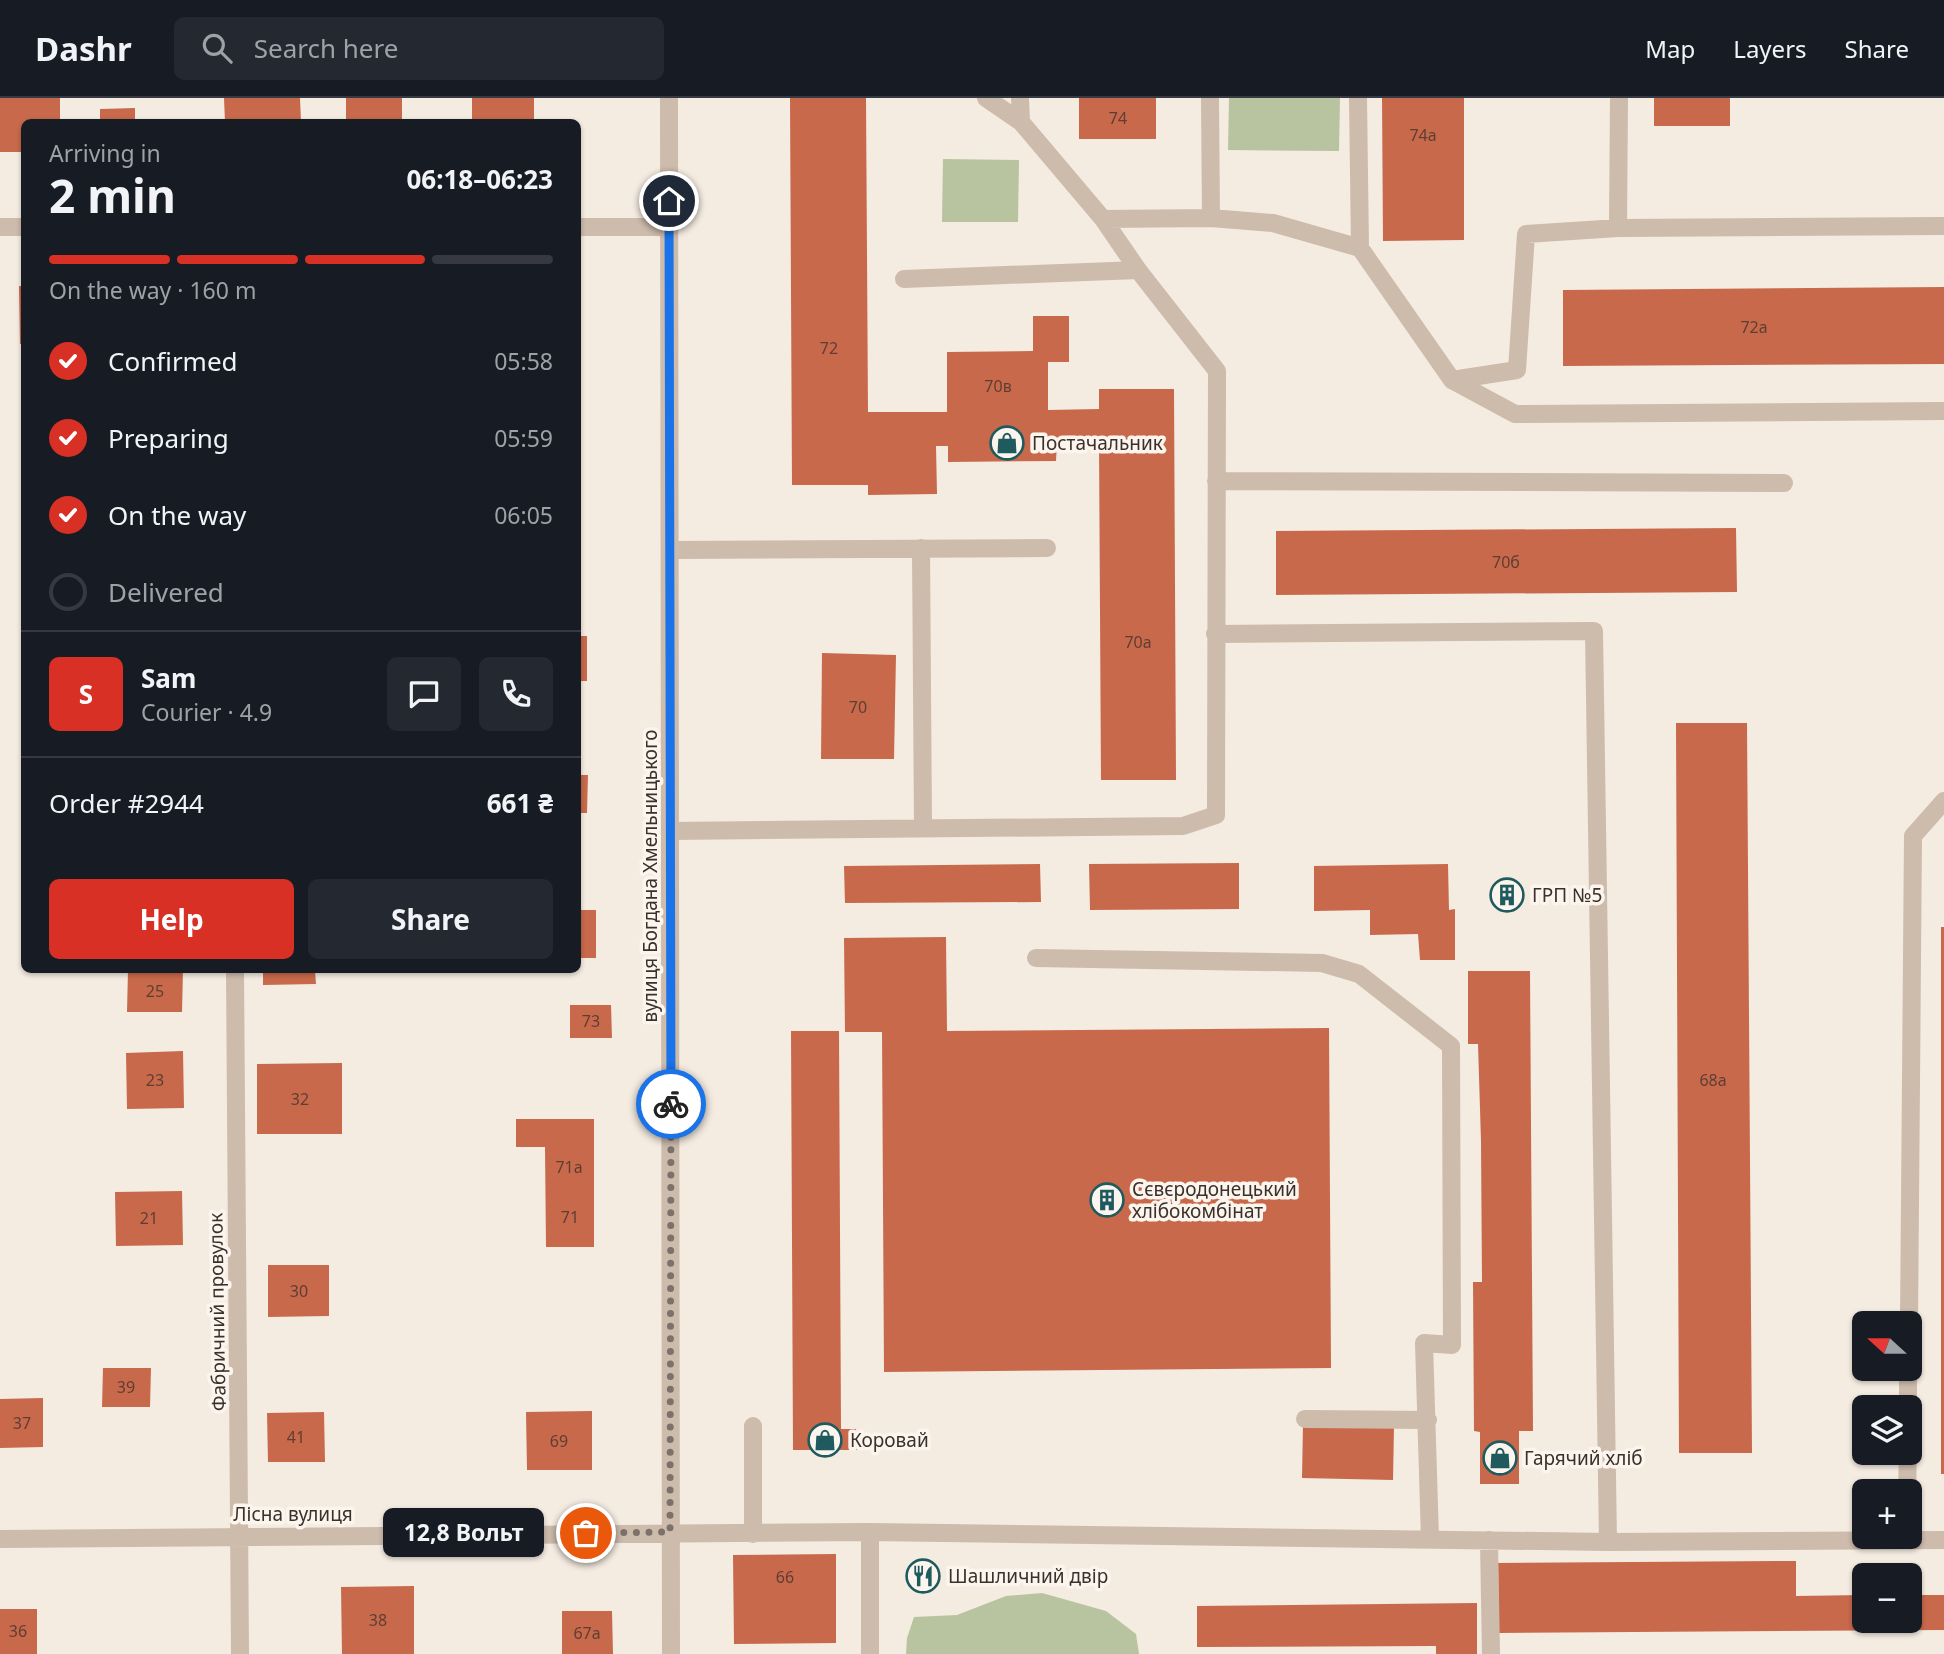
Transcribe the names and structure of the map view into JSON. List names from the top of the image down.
{
  "streets": {
    "street": ["вулиця Богдана Хмельницького", "Фабричний провулок", "Лісна вулиця"]
  },
  "crossings": [
    ["вулиця Богдана Хмельницького", "Лісна вулиця"],
    ["Фабричний провулок", "Лісна вулиця"]
  ],
  "places": {
    "shop": ["Постачальник", "Коровай", "Гарячий хліб"],
    "building": ["ГРП №5", "Сєвєродонецький хлібокомбінат"],
    "other": ["12,8 Вольт"],
    "restaurant": ["Шашличний двір"]
  },
  "house_numbers": [
    "74",
    "74а",
    "72а",
    "72",
    "70в",
    "70б",
    "70а",
    "70",
    "25",
    "73",
    "23",
    "68а",
    "32",
    "71а",
    "71",
    "21",
    "30",
    "39",
    "37",
    "41",
    "69",
    "66",
    "38",
    "36",
    "67а"
  ],
  "north": "left",
  "page": {
    "header": "Dashr",
    "search": "Search here",
    "nav": ["Map", "Layers", "Share"],
    "heading": ["2 min", "Arriving in", "06:18–06:23"],
    "panel": [
      "Sam",
      "Courier · 4.9",
      "Order #2944",
      "661 ₴"
    ],
    "bar": "On the way · 160 m",
    "list": [
      ["Confirmed", "05:58"],
      ["Preparing", "05:59"],
      ["On the way", "06:05"],
      "Delivered"
    ],
    "round": "S",
    "buttons": ["Help", "Share"],
    "map_buttons": ["+", "−"],
    "bubble": "12,8 Вольт"
  }
}
